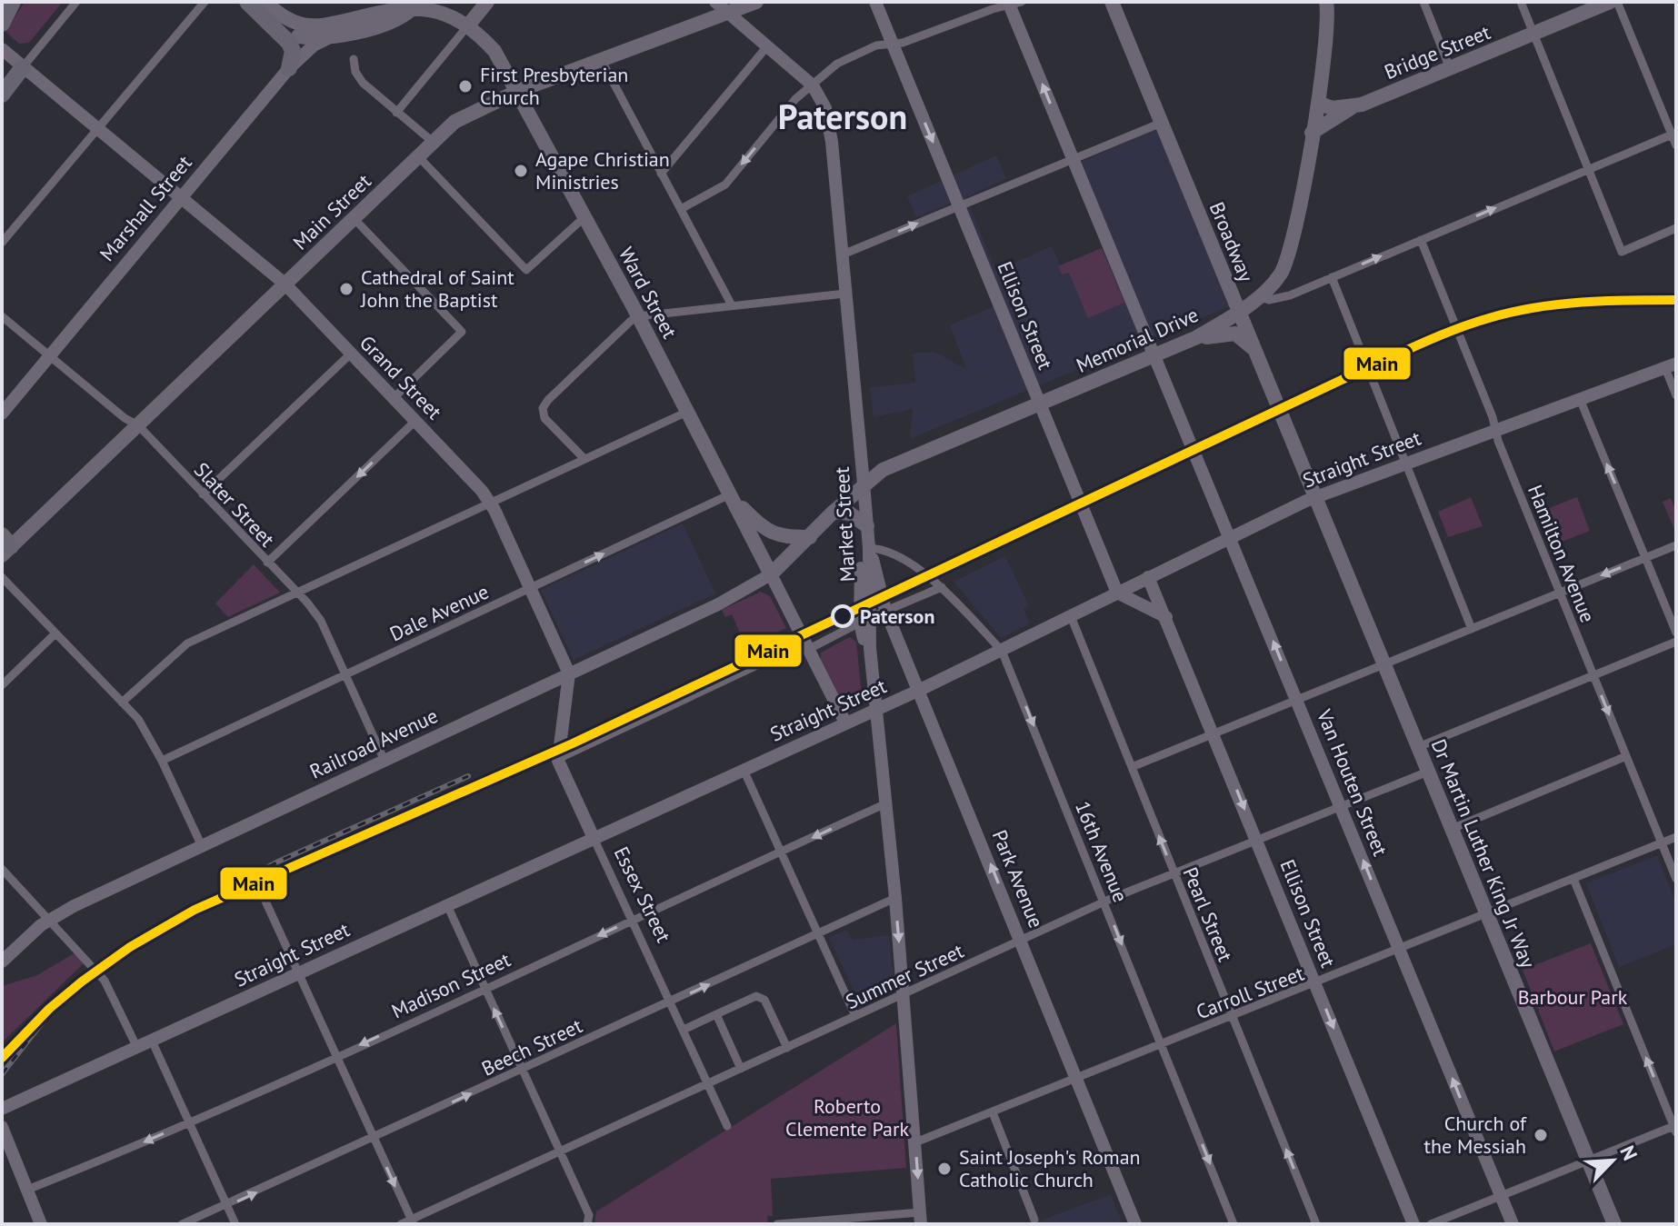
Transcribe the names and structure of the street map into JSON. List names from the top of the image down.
{
  "streets": {
    "main road": [
      "Bridge Street",
      "Main Street",
      "Broadway",
      "Ward Street",
      "Memorial Drive",
      "Dr Martin Luther King Jr Way"
    ],
    "street": [
      "Marshall Street",
      "Ellison Street",
      "Grand Street",
      "Straight Street",
      "Slater Street",
      "Market Street",
      "Hamilton Avenue",
      "Dale Avenue",
      "Railroad Avenue",
      "Van Houten Street",
      "16th Avenue",
      "Park Avenue",
      "Essex Street",
      "Pearl Street",
      "Summer Street",
      "Madison Street",
      "Carroll Street",
      "Beech Street"
    ]
  },
  "crossings": [
    ["Bridge Street", "Memorial Drive"],
    ["Marshall Street", "Grand Street"],
    ["Marshall Street", "Slater Street"],
    ["Main Street", "Ward Street"],
    ["Main Street", "Grand Street"],
    ["Main Street", "Slater Street"],
    ["Main Street", "Market Street"],
    ["Broadway", "Memorial Drive"],
    ["Broadway", "Straight Street"],
    ["Broadway", "Dr Martin Luther King Jr Way"],
    ["Ward Street", "Memorial Drive"],
    ["Ward Street", "Straight Street"],
    ["Ward Street", "Dale Avenue"],
    ["Ward Street", "Railroad Avenue"],
    ["Ellison Street", "Memorial Drive"],
    ["Ellison Street", "Straight Street"],
    ["Ellison Street", "Summer Street"],
    ["Ellison Street", "Carroll Street"],
    ["Memorial Drive", "Market Street"],
    ["Memorial Drive", "Railroad Avenue"],
    ["Memorial Drive", "Van Houten Street"],
    ["Grand Street", "Dale Avenue"],
    ["Grand Street", "Railroad Avenue"],
    ["Straight Street", "Market Street"],
    ["Straight Street", "Hamilton Avenue"],
    ["Straight Street", "Van Houten Street"],
    ["Straight Street", "16th Avenue"],
    ["Straight Street", "Dr Martin Luther King Jr Way"],
    ["Straight Street", "Park Avenue"],
    ["Straight Street", "Essex Street"],
    ["Straight Street", "Pearl Street"],
    ["Slater Street", "Dale Avenue"],
    ["Slater Street", "Railroad Avenue"],
    ["Market Street", "16th Avenue"],
    ["Market Street", "Park Avenue"],
    ["Market Street", "Summer Street"],
    ["Market Street", "Madison Street"],
    ["Market Street", "Carroll Street"],
    ["Market Street", "Beech Street"],
    ["Hamilton Avenue", "Carroll Street"],
    ["Van Houten Street", "Summer Street"],
    ["Van Houten Street", "Carroll Street"],
    ["16th Avenue", "Park Avenue"],
    ["16th Avenue", "Summer Street"],
    ["16th Avenue", "Carroll Street"],
    ["Dr Martin Luther King Jr Way", "Summer Street"],
    ["Dr Martin Luther King Jr Way", "Carroll Street"],
    ["Park Avenue", "Summer Street"],
    ["Park Avenue", "Carroll Street"],
    ["Essex Street", "Summer Street"],
    ["Essex Street", "Madison Street"],
    ["Essex Street", "Beech Street"],
    ["Pearl Street", "Summer Street"],
    ["Pearl Street", "Carroll Street"]
  ],
  "one_way": [
    "Ellison Street",
    "Dale Avenue",
    "Van Houten Street",
    "16th Avenue",
    "Park Avenue",
    "Pearl Street",
    "Madison Street",
    "Beech Street"
  ],
  "districts": ["Paterson"],
  "parks": ["Barbour Park", "Roberto Clemente Park"],
  "places": [
    "First Presbyterian Church",
    "Agape Christian Ministries",
    "Cathedral of Saint John the Baptist",
    "Paterson",
    "Church of the Messiah",
    "Saint Joseph's Roman Catholic Church"
  ],
  "lines": ["rail line Main"],
  "north": "top right"
}
